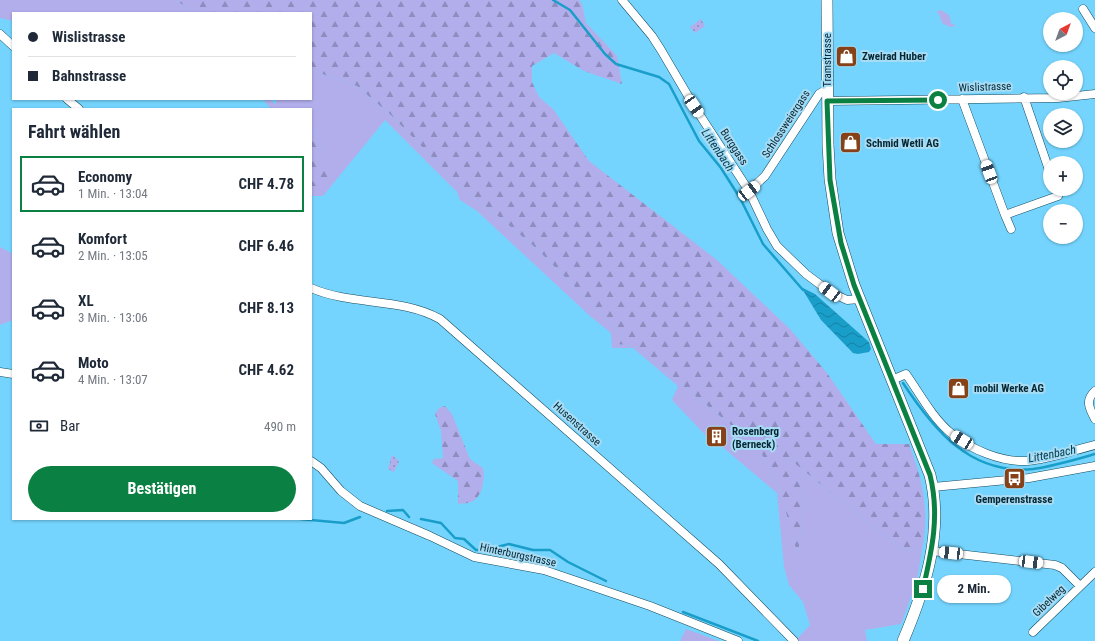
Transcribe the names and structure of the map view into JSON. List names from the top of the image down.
{
  "streets": {
    "main road": ["Tramstrasse"],
    "street": [
      "Wislistrasse",
      "Schlossweiergass",
      "Burggass",
      "Husenstrasse",
      "Hinterburgstrasse",
      "Gibelweg"
    ]
  },
  "crossings": [
    ["Tramstrasse", "Wislistrasse"],
    ["Tramstrasse", "Schlossweiergass"],
    ["Tramstrasse", "Burggass"],
    ["Tramstrasse", "Gibelweg"],
    ["Schlossweiergass", "Burggass"]
  ],
  "water": ["Littenbach"],
  "places": {
    "shop": ["Zweirad Huber", "Schmid Wetli AG", "mobil Werke AG"],
    "building": ["Rosenberg (Berneck)"],
    "bus stop": ["Gemperenstrasse"]
  },
  "north": "top right",
  "page": {
    "map_buttons": ["+", "−"],
    "banner": ["Wislistrasse", "Bahnstrasse"],
    "heading": "Fahrt wählen",
    "list": [
      {
        "name": "Economy",
        "note": "1 Min. · 13:04",
        "value": "CHF 4.78"
      },
      {
        "name": "Komfort",
        "note": "2 Min. · 13:05",
        "value": "CHF 6.46"
      },
      {
        "name": "XL",
        "note": "3 Min. · 13:06",
        "value": "CHF 8.13"
      },
      {
        "name": "Moto",
        "note": "4 Min. · 13:07",
        "value": "CHF 4.62"
      }
    ],
    "pay": ["Bar", "490 m"],
    "buttons": "Bestätigen",
    "bubble": "2 Min."
  }
}
